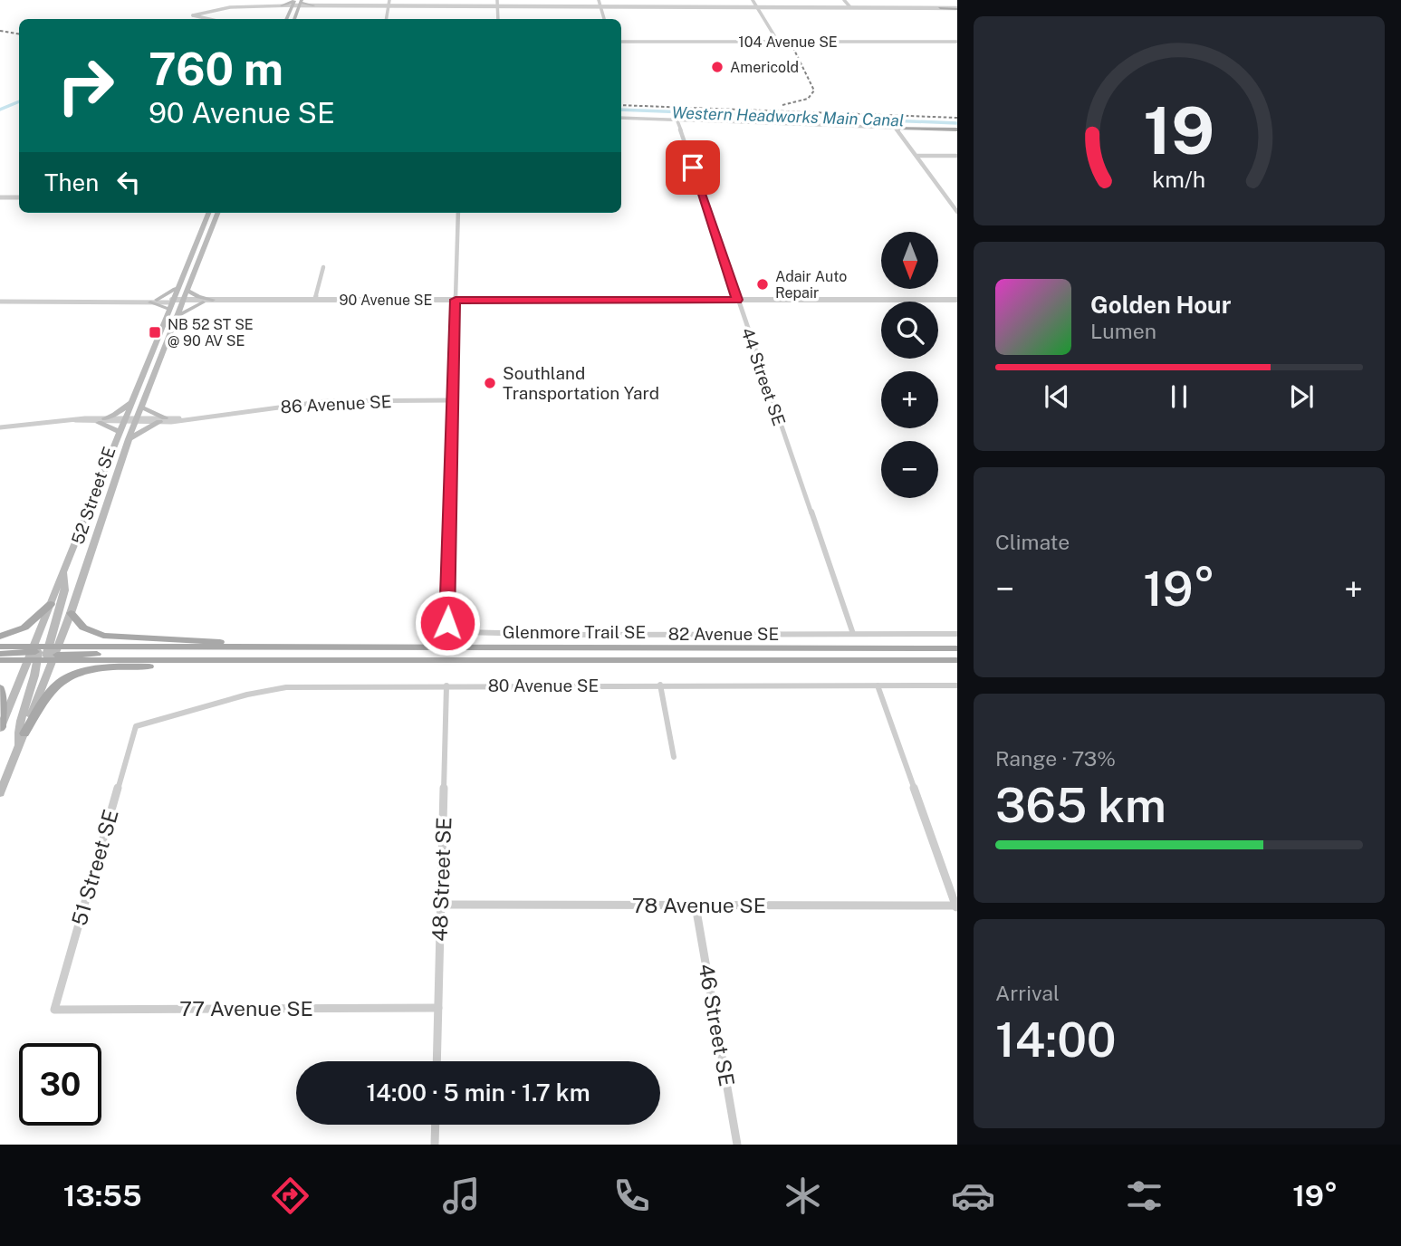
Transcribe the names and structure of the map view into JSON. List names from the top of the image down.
{
  "streets": {
    "main road": ["52 Street SE", "Glenmore Trail SE"],
    "street": [
      "104 Avenue SE",
      "90 Avenue SE",
      "44 Street SE",
      "86 Avenue SE",
      "82 Avenue SE",
      "80 Avenue SE",
      "51 Street SE",
      "48 Street SE",
      "78 Avenue SE",
      "77 Avenue SE",
      "46 Street SE"
    ]
  },
  "crossings": [
    ["90 Avenue SE", "44 Street SE"],
    ["90 Avenue SE", "52 Street SE"],
    ["44 Street SE", "82 Avenue SE"],
    ["86 Avenue SE", "52 Street SE"],
    ["86 Avenue SE", "82 Avenue SE"],
    ["52 Street SE", "Glenmore Trail SE"],
    ["80 Avenue SE", "51 Street SE"],
    ["80 Avenue SE", "48 Street SE"],
    ["51 Street SE", "77 Avenue SE"],
    ["48 Street SE", "78 Avenue SE"],
    ["48 Street SE", "77 Avenue SE"],
    ["78 Avenue SE", "46 Street SE"]
  ],
  "water": ["Western Headworks Main Canal"],
  "places": {
    "other": ["Americold", "Adair Auto Repair", "Southland Transportation Yard"],
    "transit": ["NB 52 ST SE @ 90 AV SE"]
  },
  "north": "bottom",
  "page": {
    "turn": ["760 m", "90 Avenue SE"],
    "then": "Then",
    "map_buttons": ["+", "−"],
    "song": ["Golden Hour", "Lumen"],
    "tile": [
      "Climate",
      ["Range · 73%", "365 km"],
      ["Arrival", "14:00"]
    ],
    "heat": ["−", "19°", "+"],
    "limit": "30",
    "trip": "14:00 · 5 min · 1.7 km",
    "tabs": ["13:55", "19°"],
    "gauge": ["19", "km/h"]
  }
}
